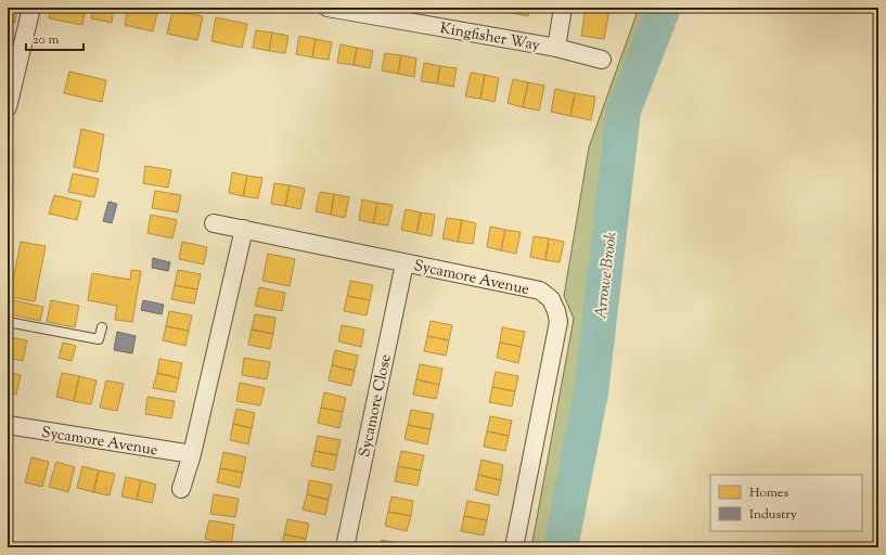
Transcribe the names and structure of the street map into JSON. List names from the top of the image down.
{
  "streets": {
    "street": ["Kingfisher Way", "Sycamore Avenue", "Sycamore Close"]
  },
  "crossings": [
    ["Sycamore Avenue", "Sycamore Close"]
  ],
  "water": ["Arrowe Brook"],
  "legend": ["Homes", "Industry"],
  "scale_bar": "20 m"
}
